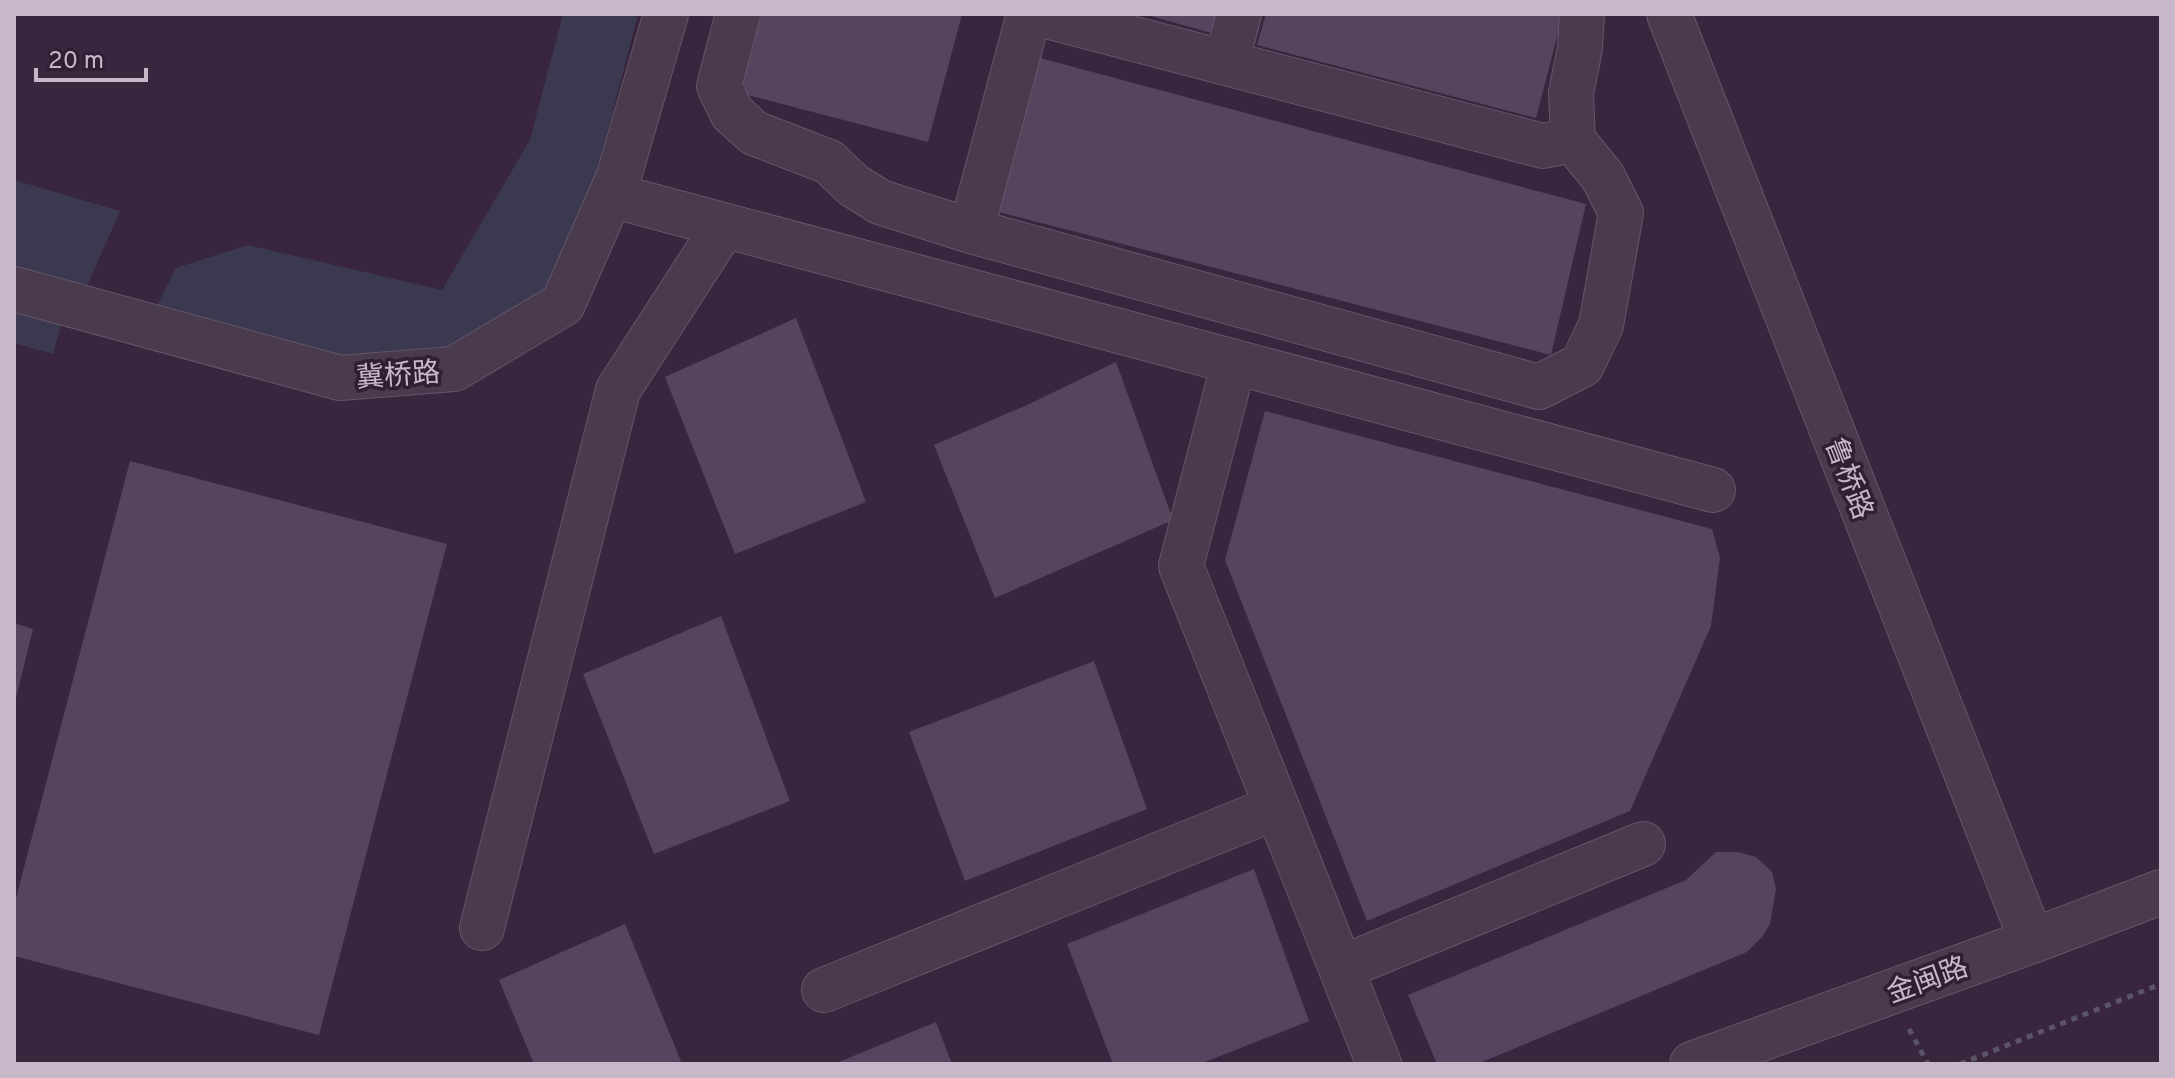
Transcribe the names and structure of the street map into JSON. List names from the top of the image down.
{
  "streets": {
    "street": ["冀桥路", "鲁桥路", "金闽路"]
  },
  "crossings": [
    ["鲁桥路", "金闽路"]
  ],
  "scale_bar": "20 m"
}
